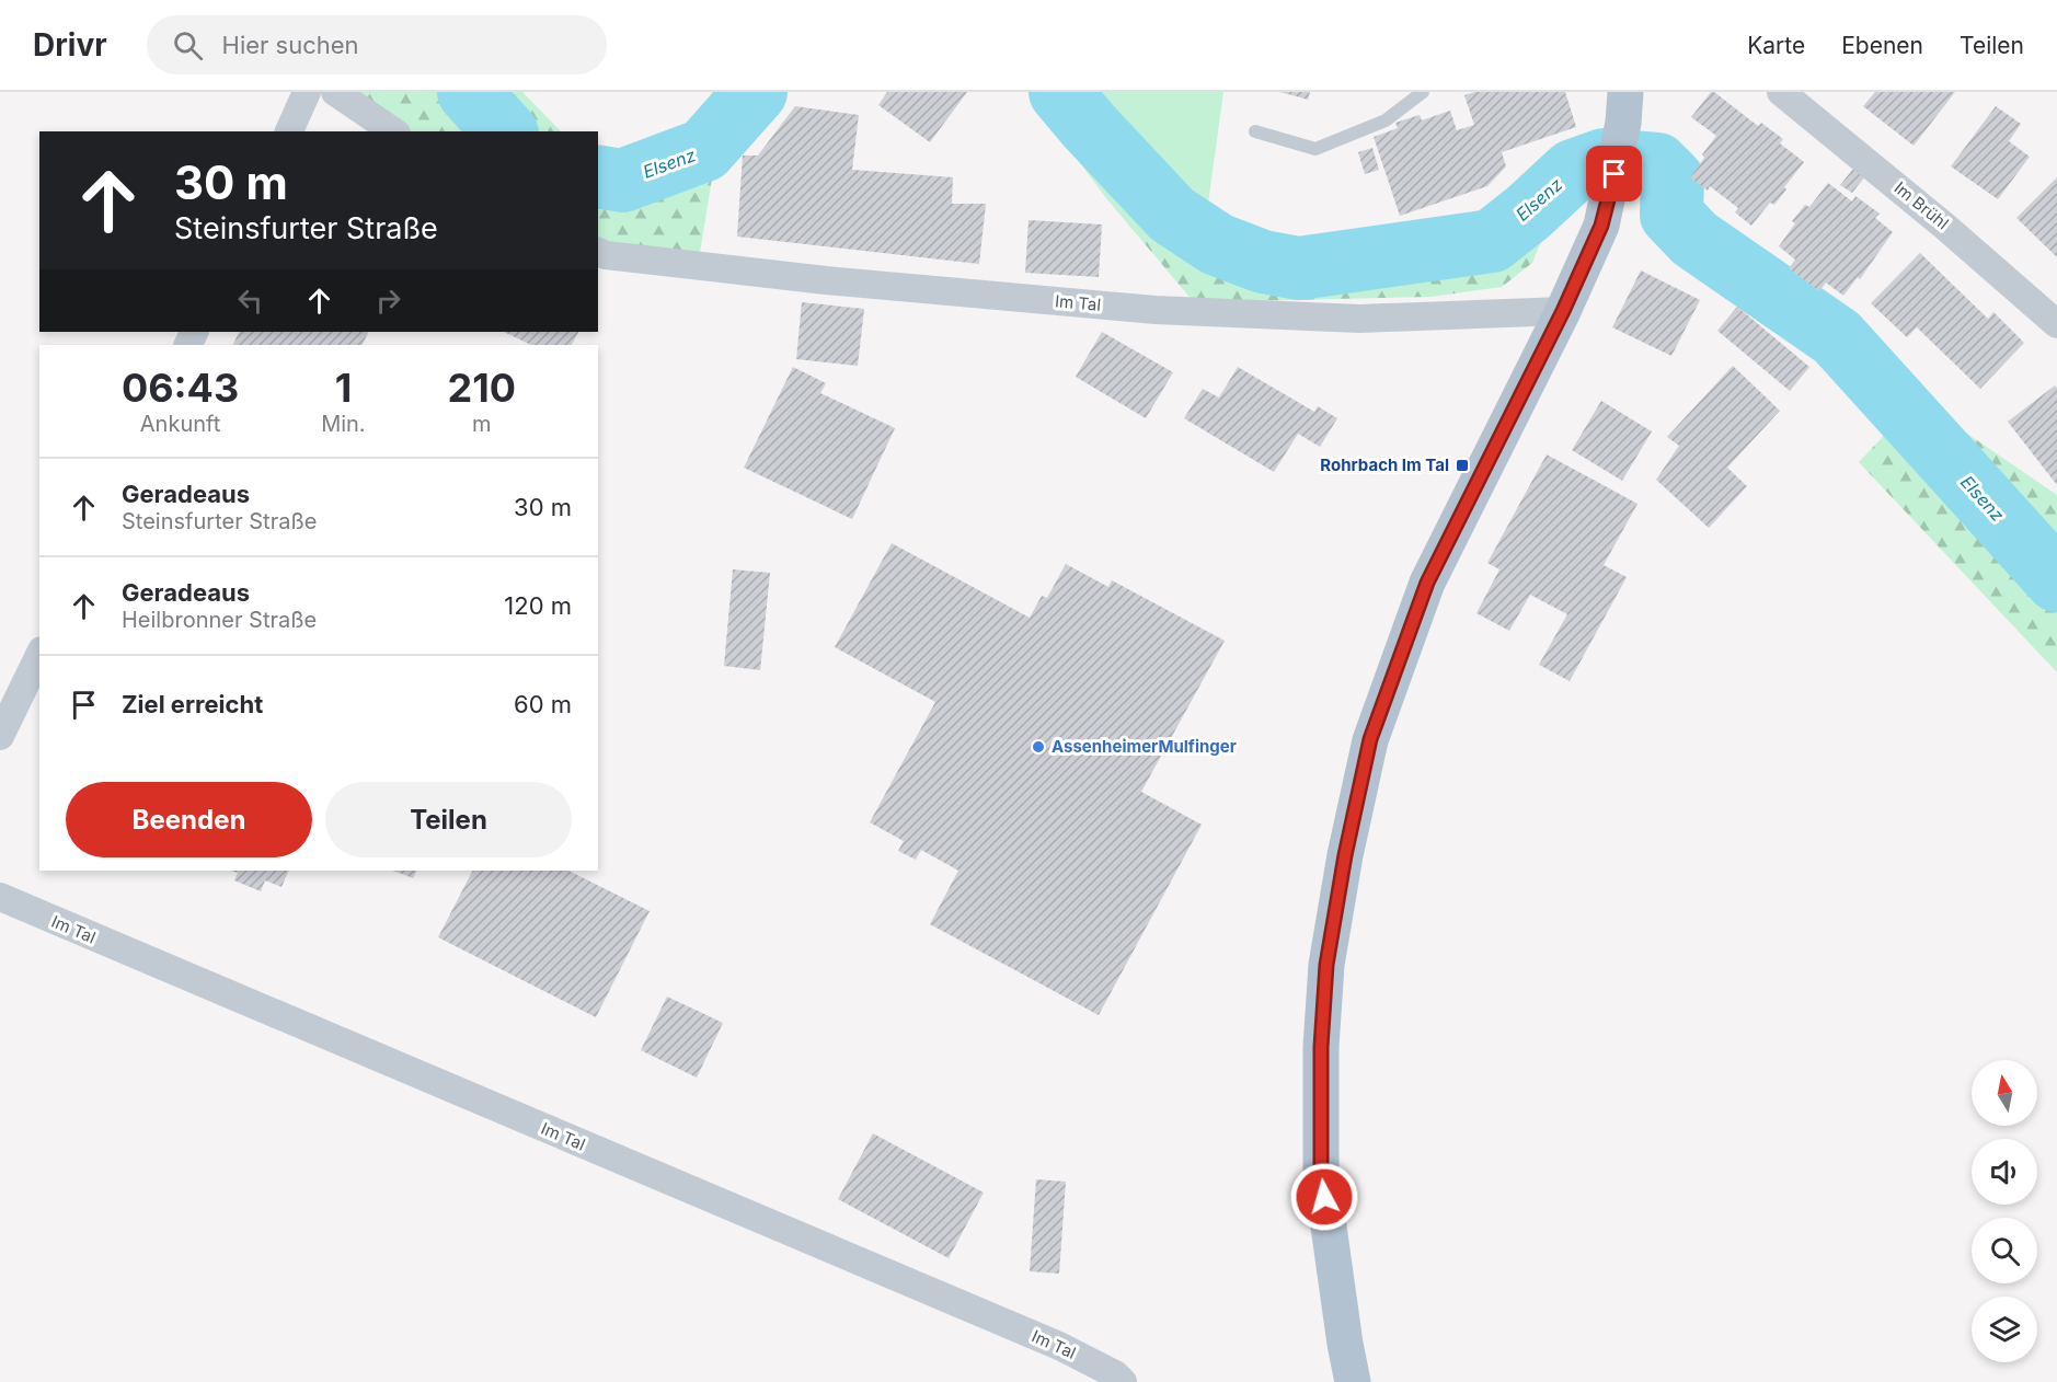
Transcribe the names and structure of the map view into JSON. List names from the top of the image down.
{
  "streets": {
    "street": ["Im Brühl", "Im Tal"]
  },
  "water": ["Elsenz"],
  "places": {
    "transit": ["Rohrbach Im Tal"],
    "other": ["AssenheimerMulfinger"]
  },
  "north": "top",
  "page": {
    "header": "Drivr",
    "search": "Hier suchen",
    "nav": ["Karte", "Ebenen", "Teilen"],
    "turn": ["30 m", "Steinsfurter Straße"],
    "eta": [
      "06:43",
      "Ankunft",
      "1",
      "Min.",
      "210",
      "m"
    ],
    "list": [
      {
        "name": "Geradeaus",
        "note": "Steinsfurter Straße",
        "value": "30 m"
      },
      {
        "name": "Geradeaus",
        "note": "Heilbronner Straße",
        "value": "120 m"
      },
      {
        "name": "Ziel erreicht",
        "value": "60 m"
      }
    ],
    "buttons": ["Beenden", "Teilen"]
  }
}
